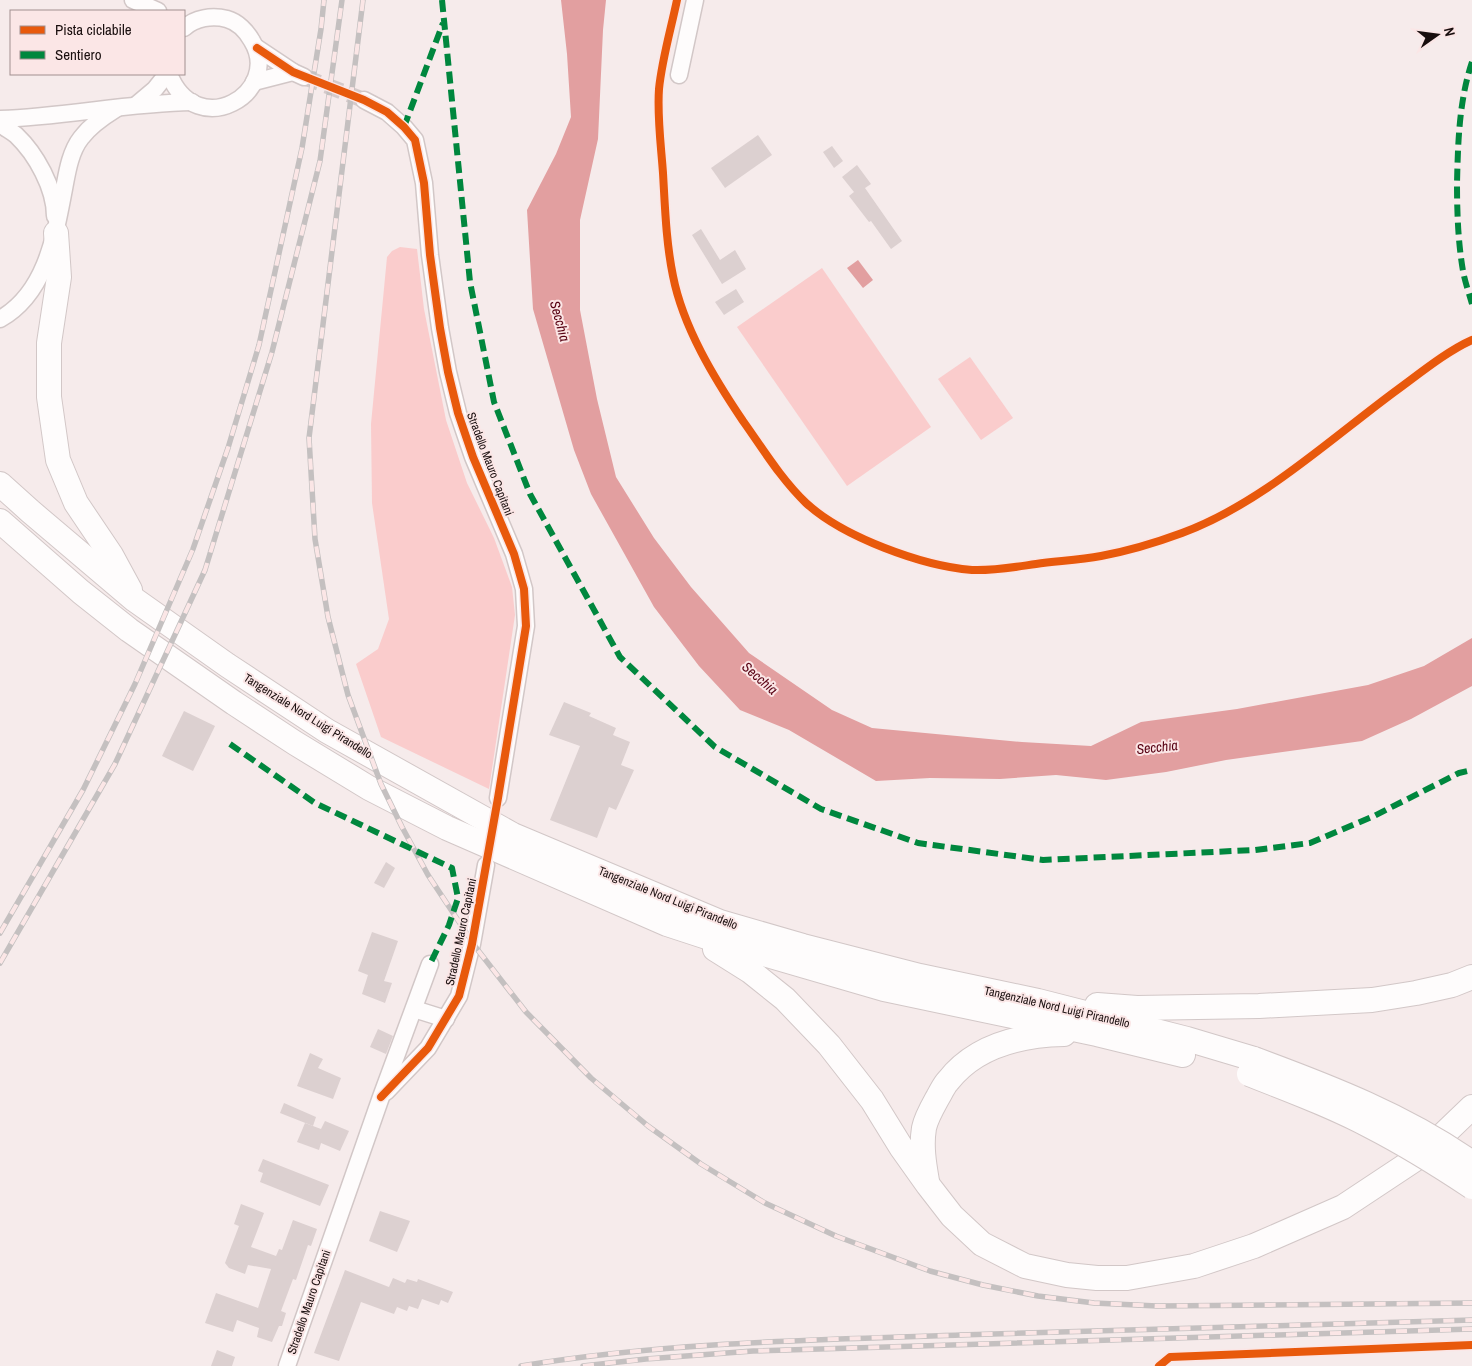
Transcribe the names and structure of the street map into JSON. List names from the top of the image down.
{
  "streets": {
    "highway": ["Tangenziale Nord Luigi Pirandello"],
    "street": ["Stradello Mauro Capitani"]
  },
  "water": ["Secchia"],
  "legend": ["Pista ciclabile", "Sentiero"],
  "north": "right"
}
